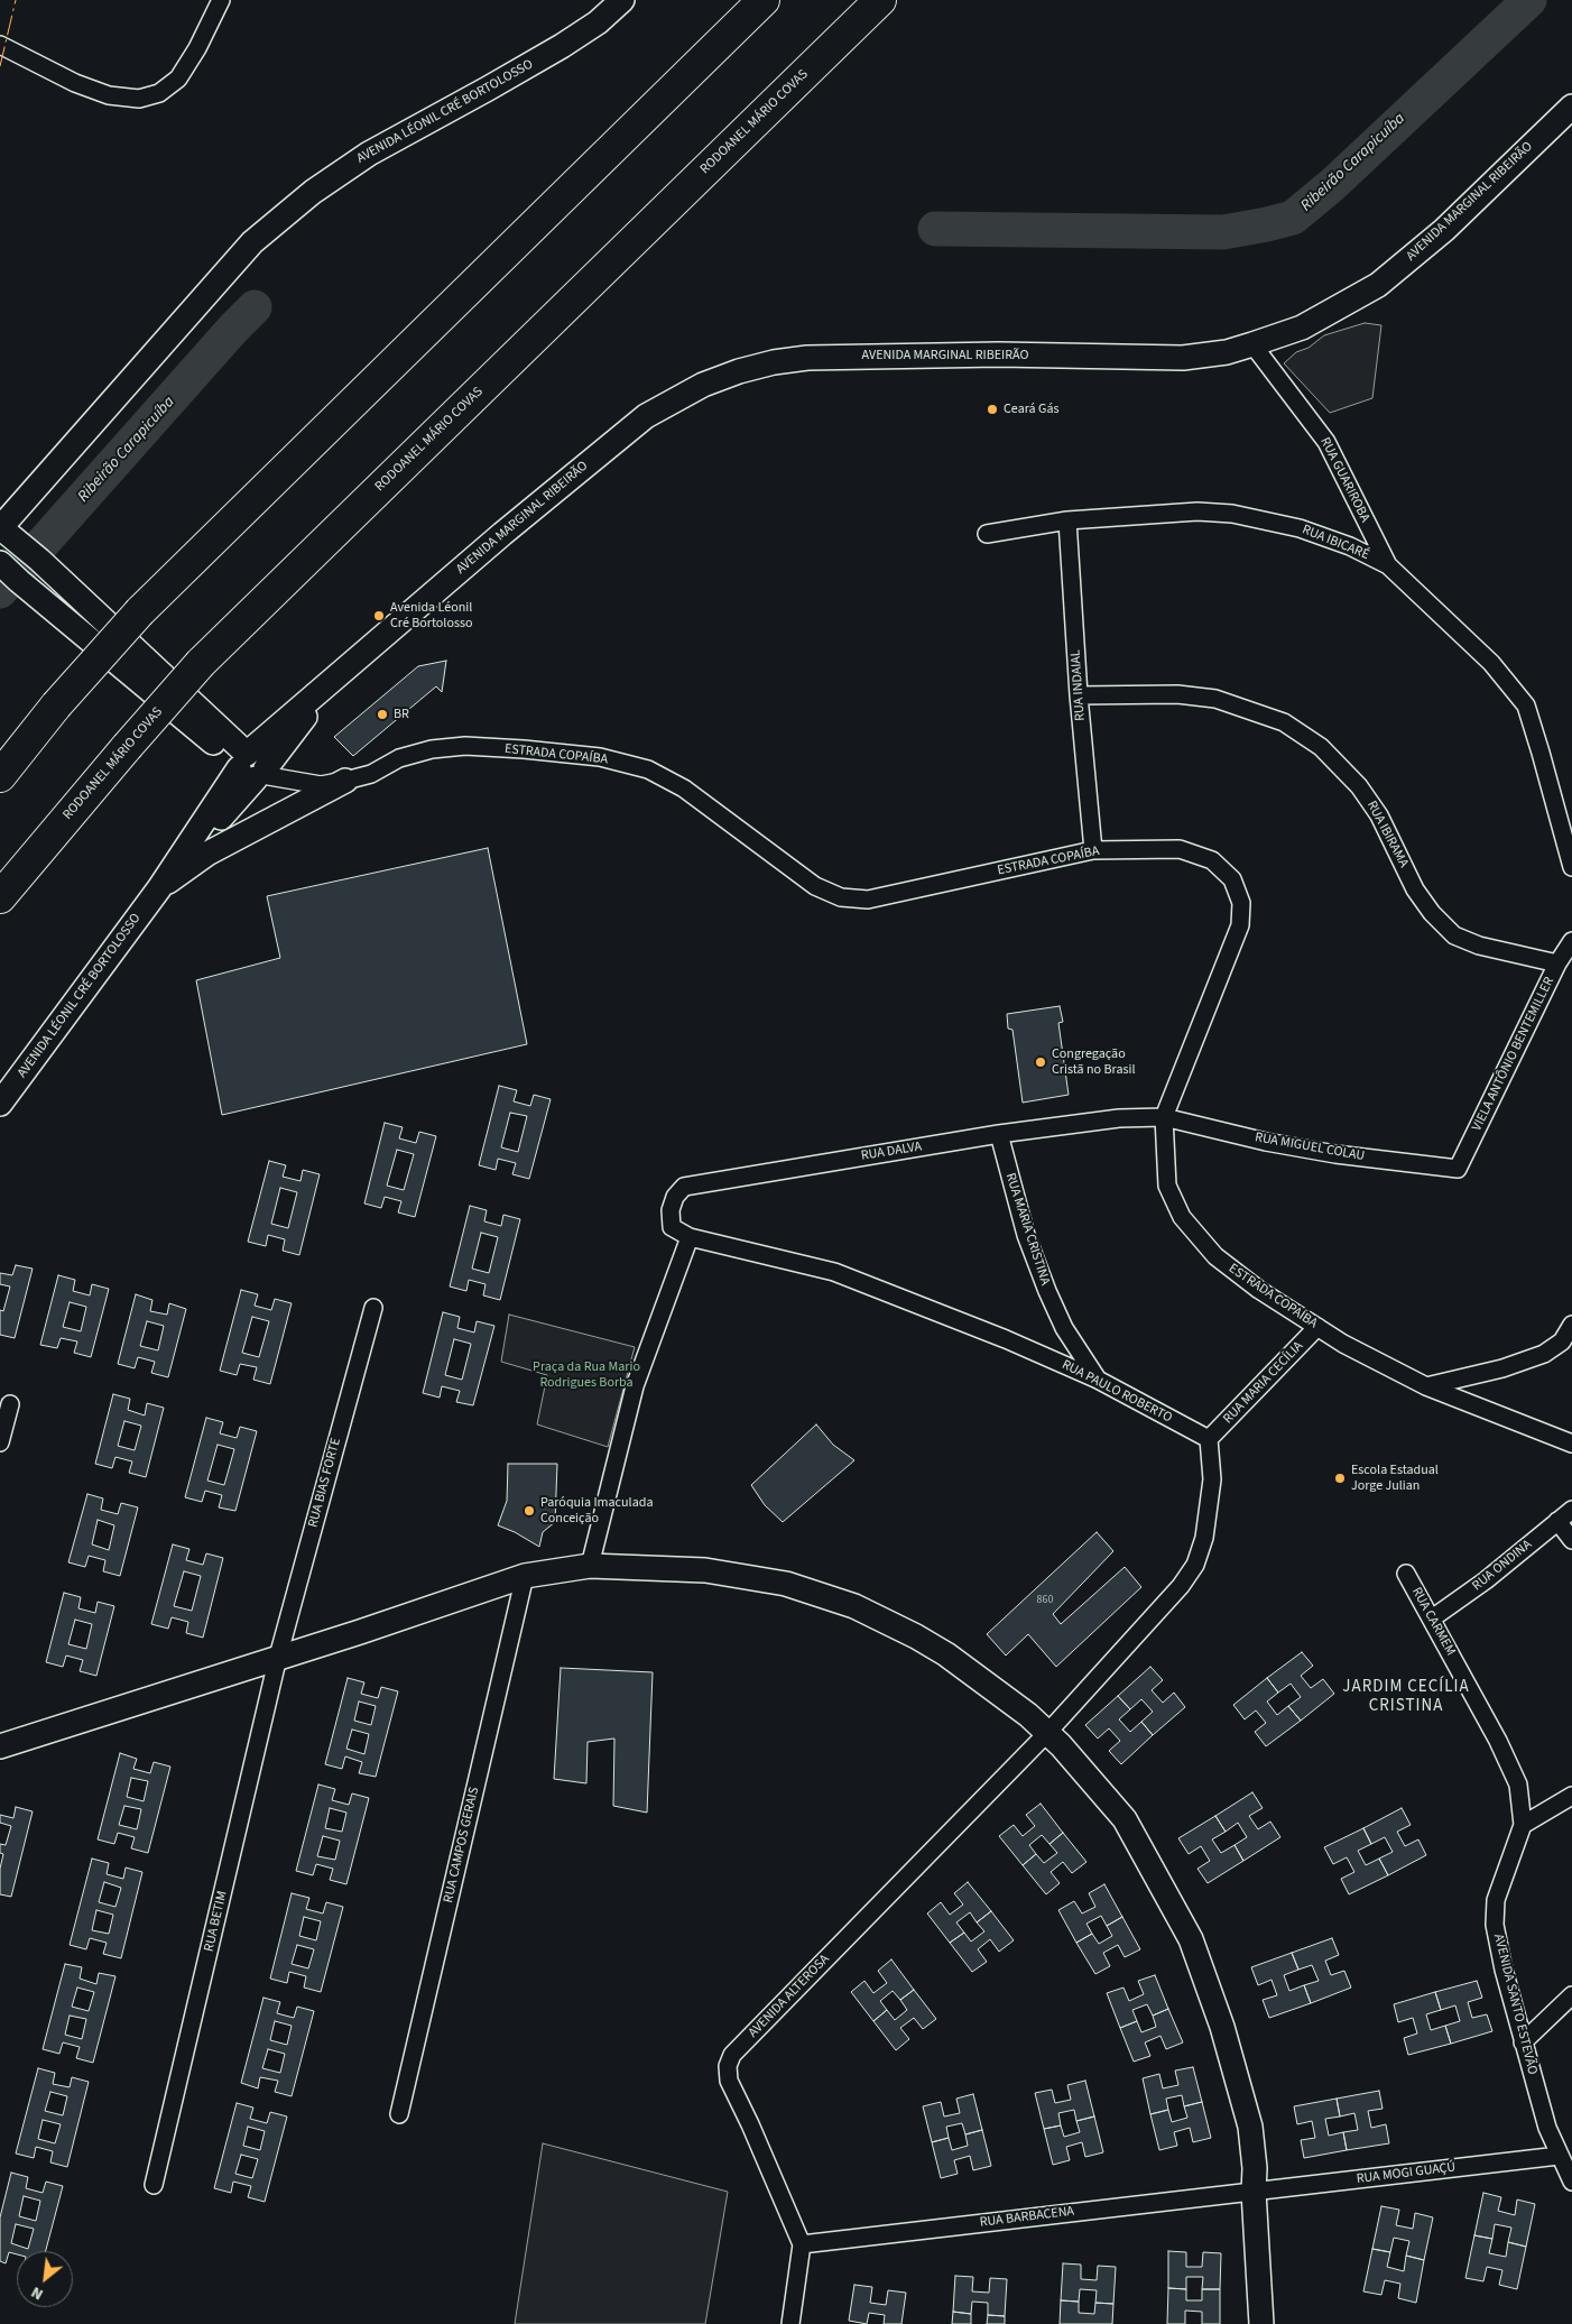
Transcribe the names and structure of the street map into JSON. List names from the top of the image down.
{
  "streets": {
    "highway": ["RODOANEL MÁRIO COVAS"],
    "main road": ["AVENIDA LÉONIL CRÉ BORTOLOSSO", "AVENIDA MARGINAL RIBEIRÃO"],
    "street": [
      "RUA GUARIROBA",
      "RUA IBICARÉ",
      "RUA INDAIAL",
      "ESTRADA COPAÍBA",
      "RUA IBIRAMA",
      "VIELA ANTÔNIO BENTEMILLER",
      "RUA MIGUEL COLAU",
      "RUA DALVA",
      "RUA MARIA CRISTINA",
      "RUA MARIA CECÍLIA",
      "RUA PAULO ROBERTO",
      "RUA BIAS FORTE",
      "RUA ONDINA",
      "RUA CARMEM",
      "RUA CAMPOS GERAIS",
      "RUA BETIM",
      "AVENIDA ALTEROSA",
      "AVENIDA SANTO ESTEVÃO",
      "RUA MOGI GUAÇÚ",
      "RUA BARBACENA"
    ]
  },
  "crossings": [
    ["AVENIDA LÉONIL CRÉ BORTOLOSSO", "AVENIDA MARGINAL RIBEIRÃO"],
    ["AVENIDA LÉONIL CRÉ BORTOLOSSO", "ESTRADA COPAÍBA"],
    ["AVENIDA MARGINAL RIBEIRÃO", "RUA GUARIROBA"],
    ["RUA GUARIROBA", "RUA IBICARÉ"],
    ["RUA IBICARÉ", "RUA INDAIAL"],
    ["RUA INDAIAL", "ESTRADA COPAÍBA"],
    ["RUA INDAIAL", "RUA IBIRAMA"],
    ["ESTRADA COPAÍBA", "RUA MIGUEL COLAU"],
    ["ESTRADA COPAÍBA", "RUA DALVA"],
    ["ESTRADA COPAÍBA", "RUA MARIA CECÍLIA"],
    ["RUA IBIRAMA", "VIELA ANTÔNIO BENTEMILLER"],
    ["VIELA ANTÔNIO BENTEMILLER", "RUA MIGUEL COLAU"],
    ["RUA MIGUEL COLAU", "RUA DALVA"],
    ["RUA DALVA", "RUA MARIA CRISTINA"],
    ["RUA DALVA", "RUA PAULO ROBERTO"],
    ["RUA MARIA CRISTINA", "RUA PAULO ROBERTO"],
    ["RUA MARIA CECÍLIA", "RUA PAULO ROBERTO"],
    ["RUA BIAS FORTE", "RUA BETIM"],
    ["RUA ONDINA", "RUA CARMEM"],
    ["RUA CARMEM", "AVENIDA SANTO ESTEVÃO"],
    ["AVENIDA ALTEROSA", "RUA BARBACENA"],
    ["AVENIDA SANTO ESTEVÃO", "RUA MOGI GUAÇÚ"],
    ["RUA MOGI GUAÇÚ", "RUA BARBACENA"]
  ],
  "districts": ["JARDIM CECÍLIA CRISTINA"],
  "water": ["Ribeirão Carapicuíba"],
  "parks": ["Praça da Rua Mario Rodrigues Borba"],
  "places": [
    "Ceará Gás",
    "Avenida Léonil Cré Bortolosso",
    "BR",
    "Congregação Cristã no Brasil",
    "Escola Estadual Jorge Julian",
    "Paróquia Imaculada Conceição"
  ],
  "house_numbers": ["860"],
  "north": "bottom left"
}
